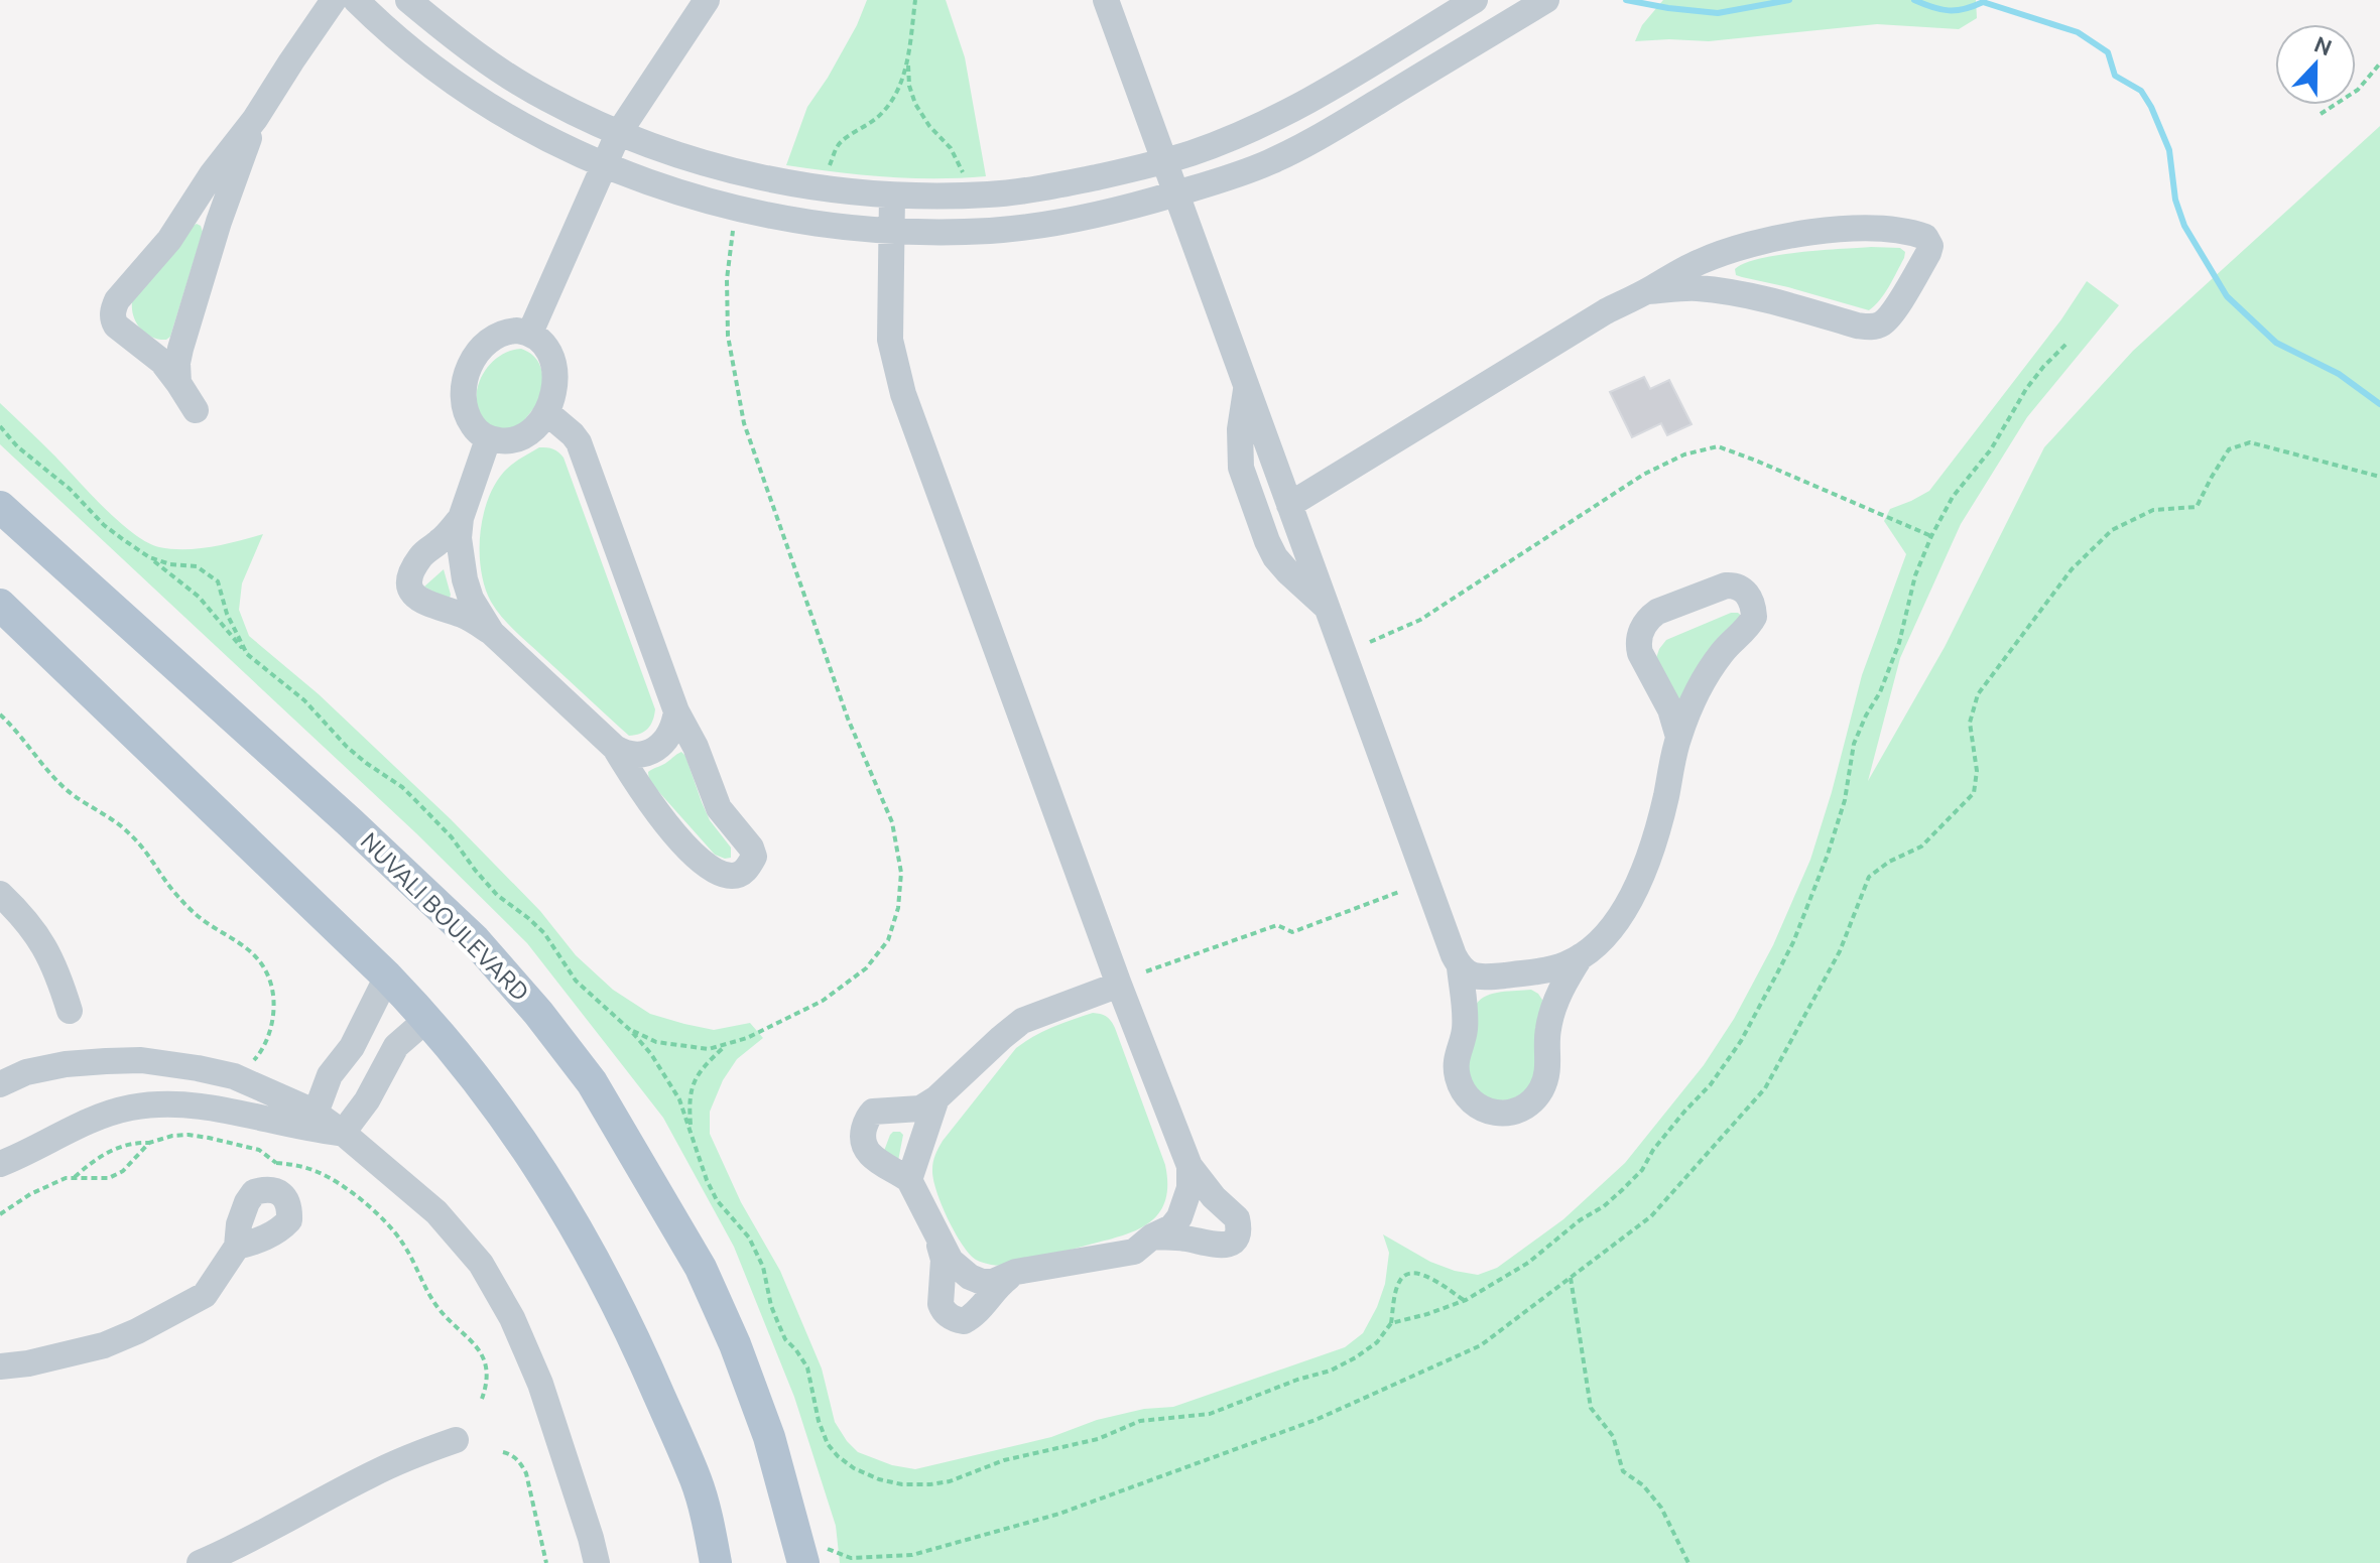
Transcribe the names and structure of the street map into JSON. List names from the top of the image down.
{
  "streets": {
    "main road": ["NUVALI BOULEVARD"]
  },
  "north": "top"
}
